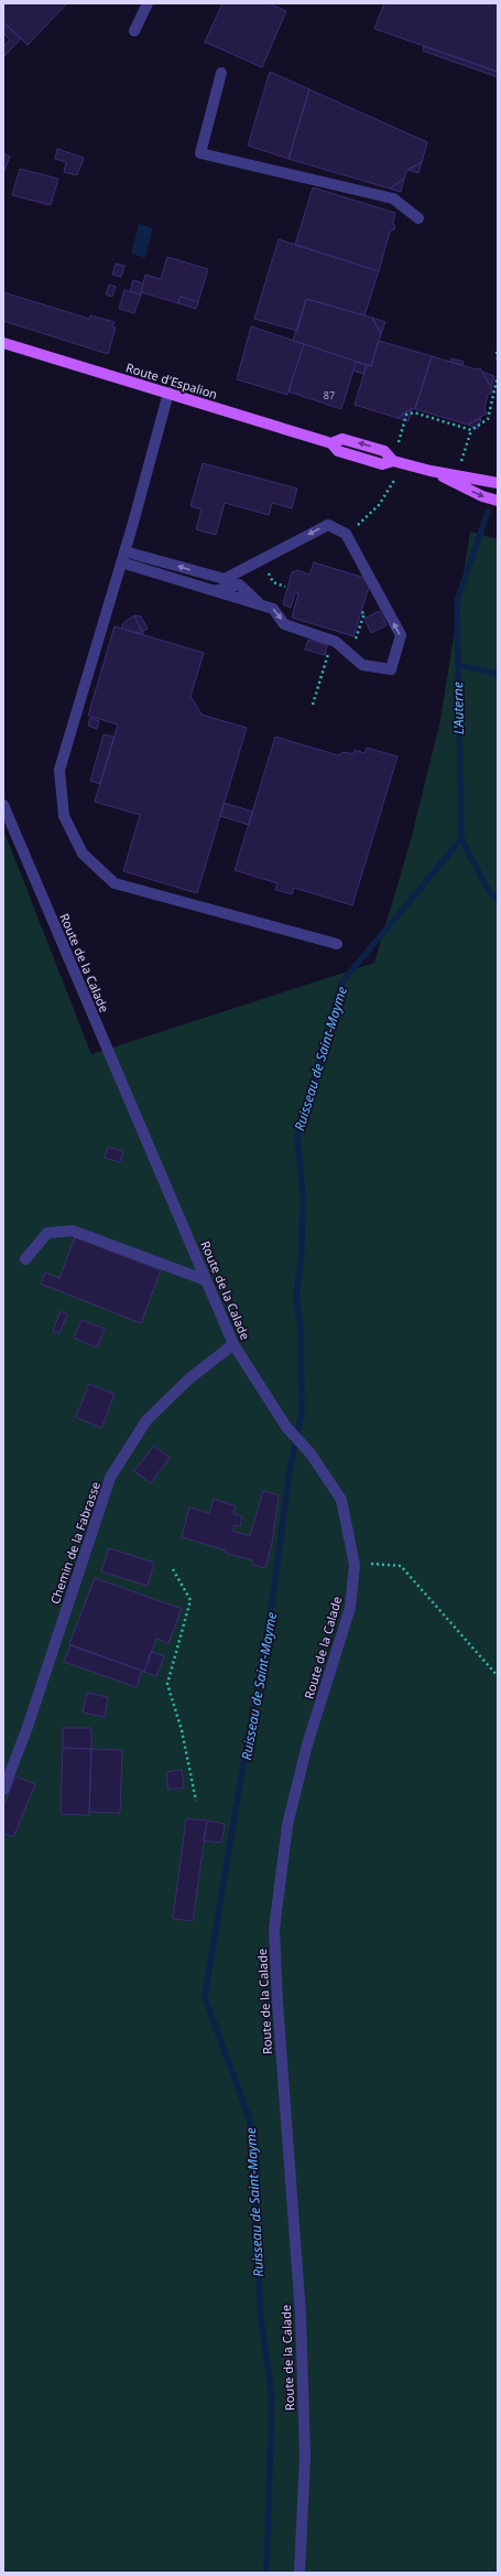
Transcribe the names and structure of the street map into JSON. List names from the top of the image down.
{
  "streets": {
    "main road": ["Route d'Espalion"],
    "street": ["Route de la Calade", "Chemin de la Fabrasse"]
  },
  "crossings": [
    ["Route de la Calade", "Chemin de la Fabrasse"]
  ],
  "water": ["L'Auterne", "Ruisseau de Saint-Mayme"],
  "house_numbers": ["87"]
}
